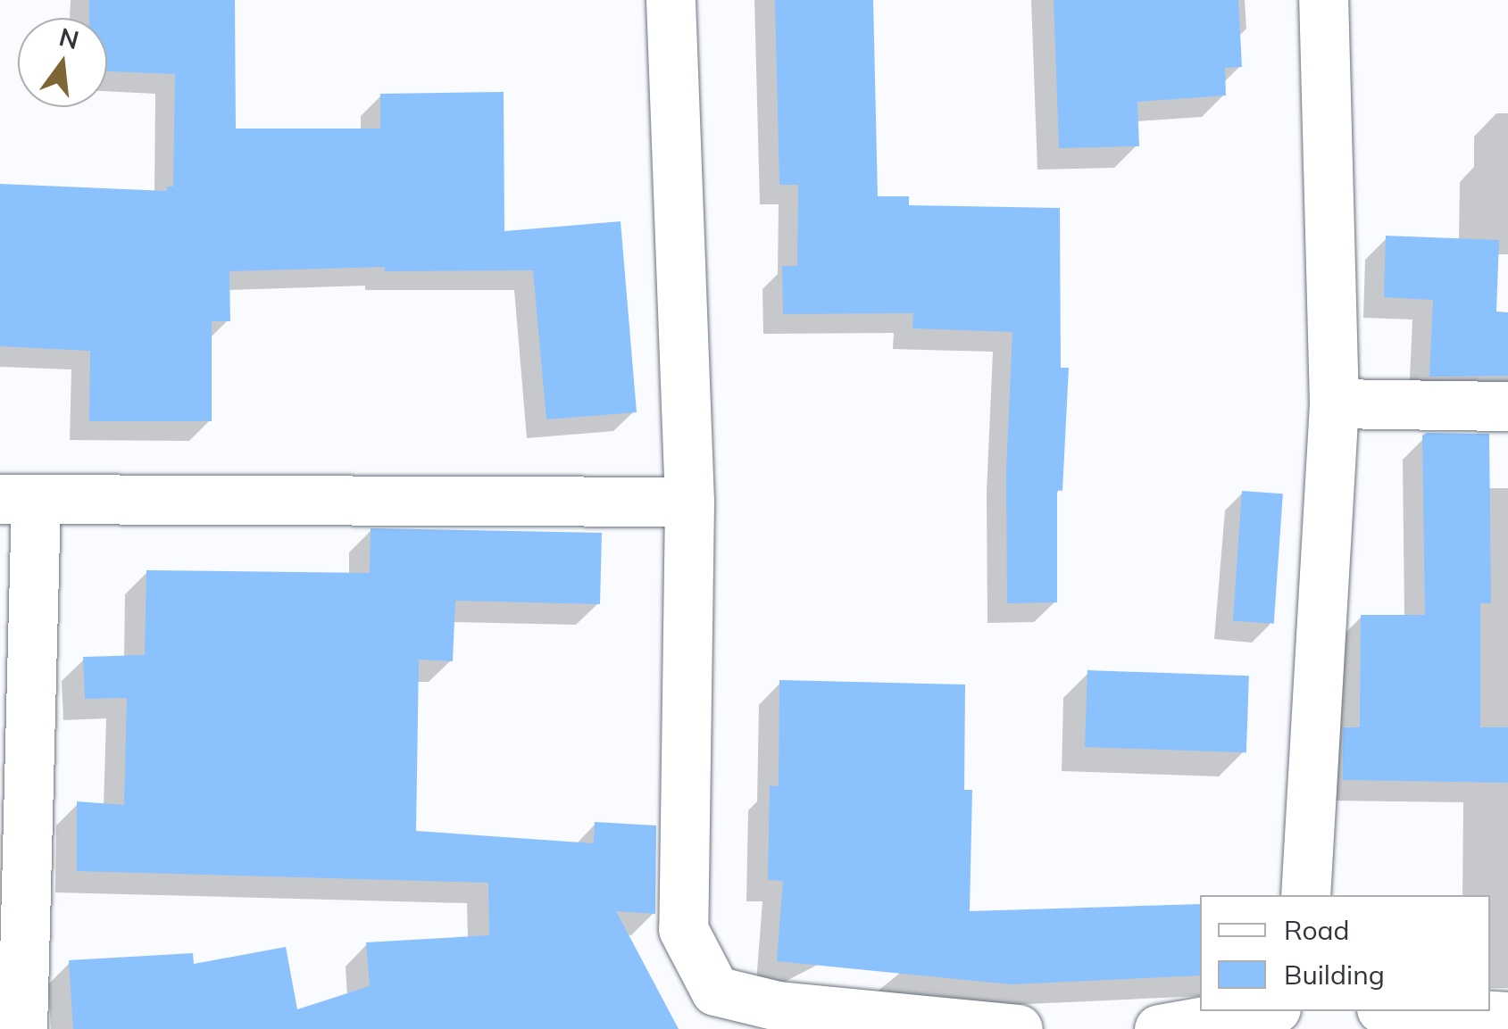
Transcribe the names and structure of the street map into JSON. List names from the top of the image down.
{
  "legend": ["Road", "Building"],
  "north": "top"
}
